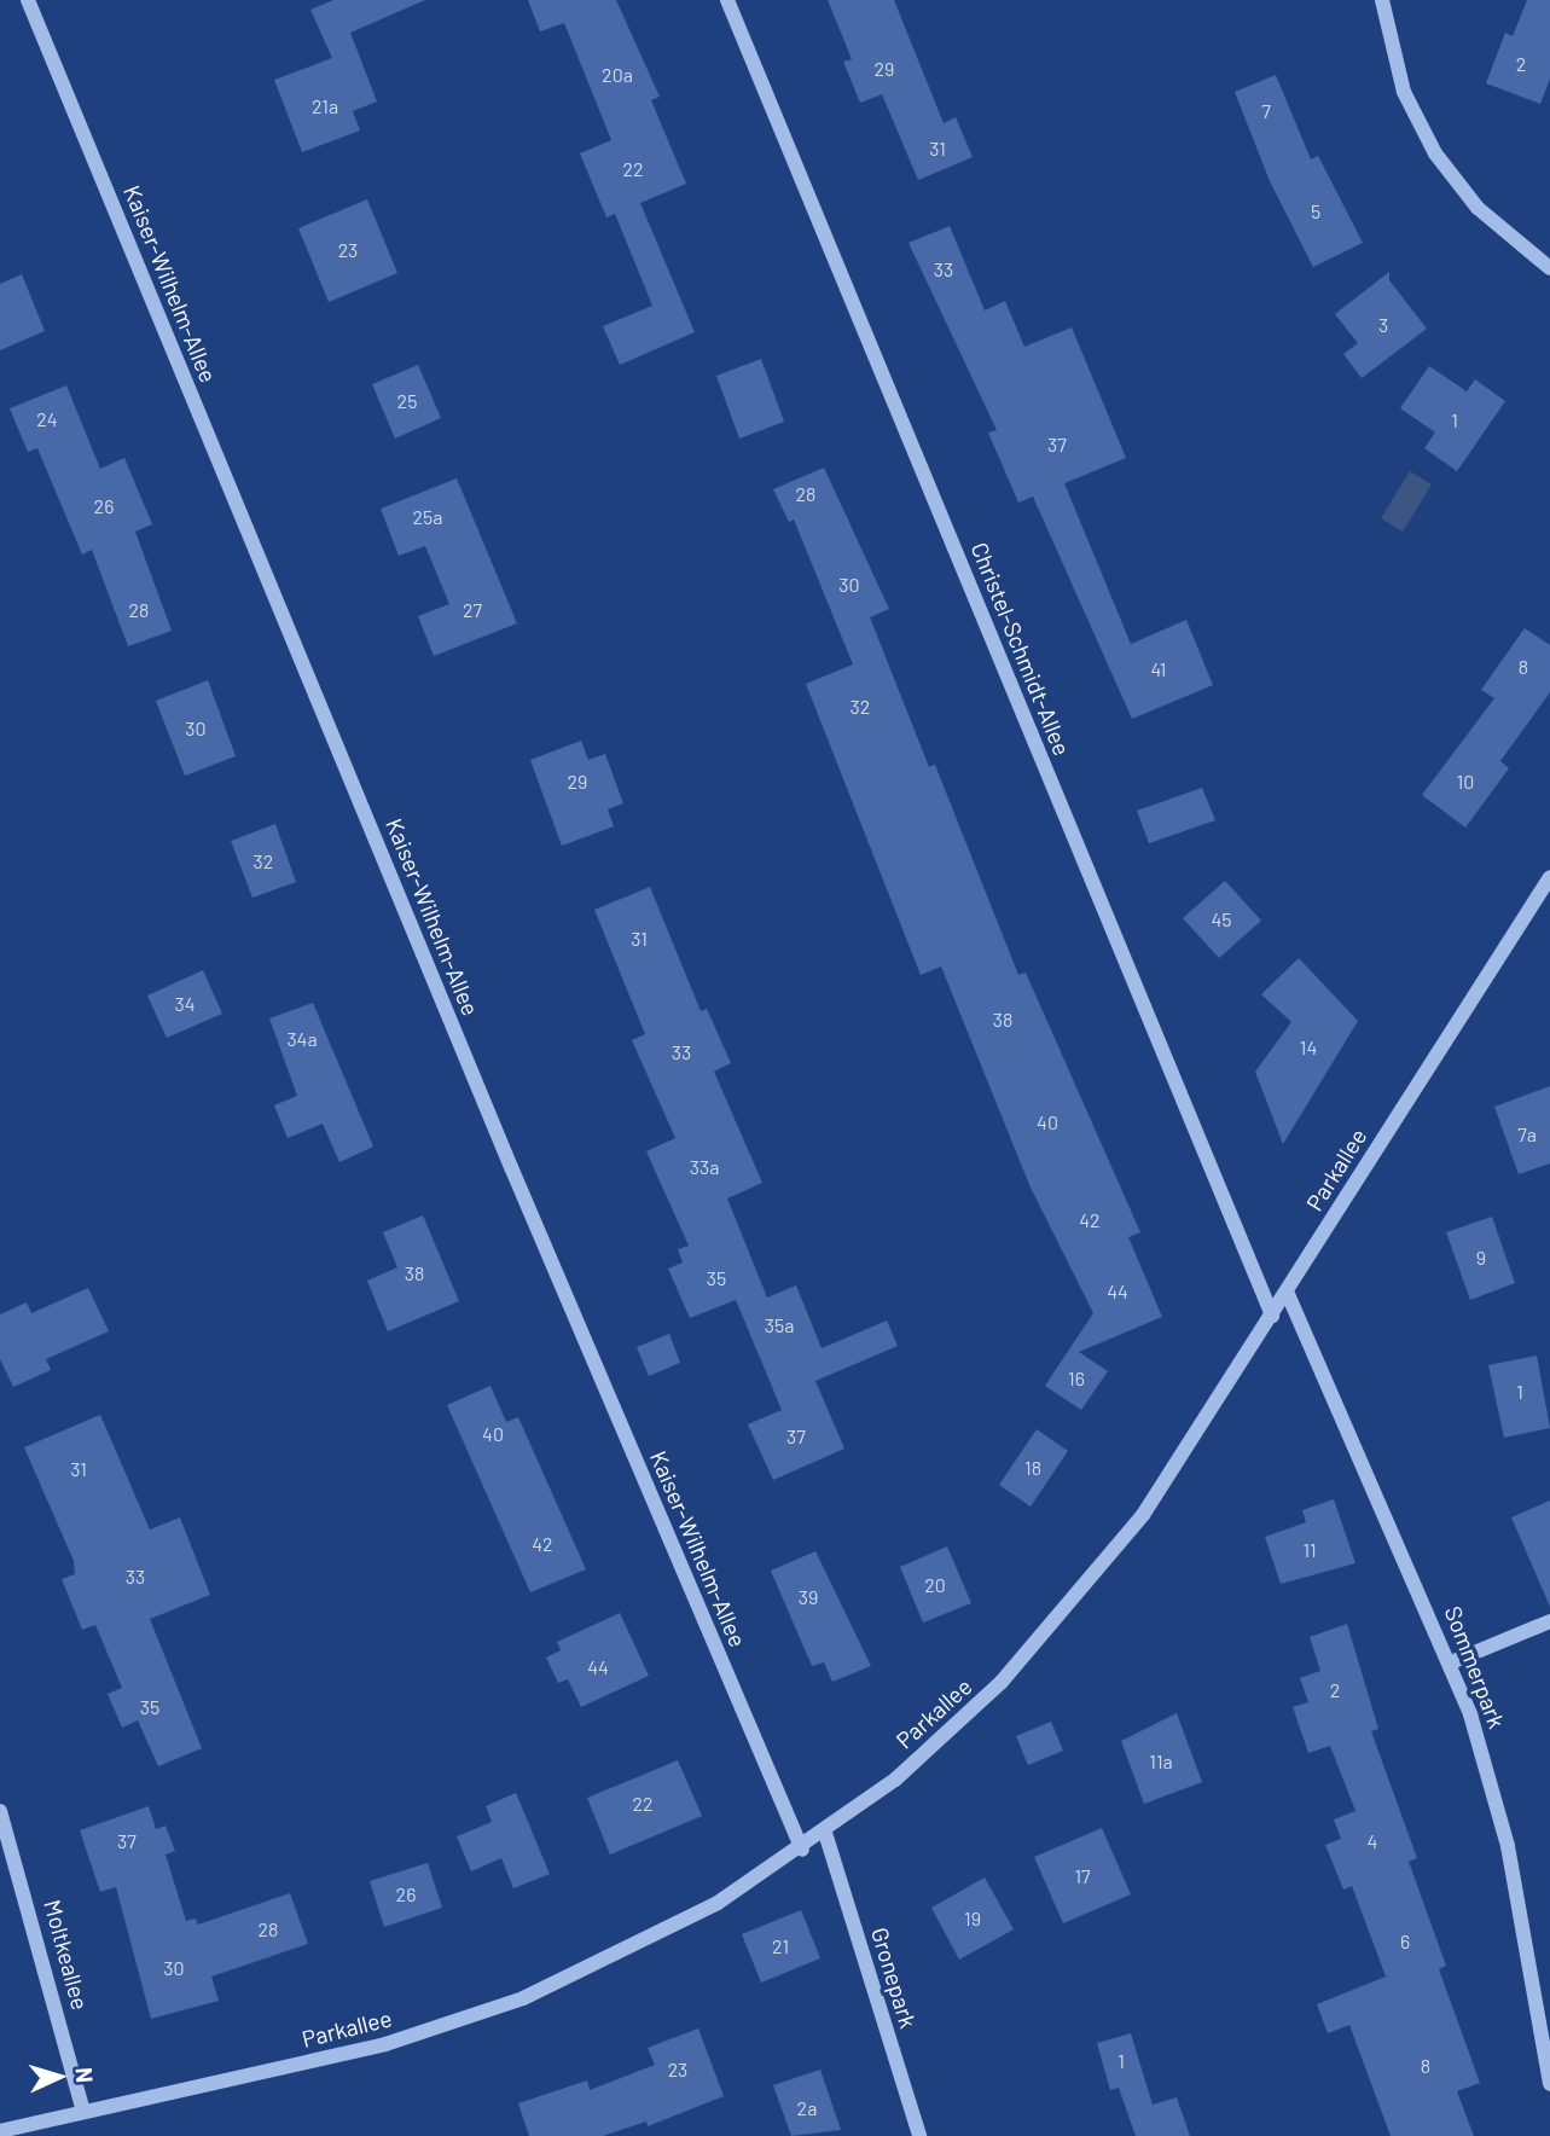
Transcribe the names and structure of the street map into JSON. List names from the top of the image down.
{
  "streets": {
    "street": [
      "Kaiser-Wilhelm-Allee",
      "Christel-Schmidt-Allee",
      "Parkallee",
      "Sommerpark",
      "Moltkeallee",
      "Gronepark"
    ]
  },
  "crossings": [
    ["Kaiser-Wilhelm-Allee", "Parkallee"],
    ["Christel-Schmidt-Allee", "Parkallee"],
    ["Parkallee", "Sommerpark"],
    ["Parkallee", "Moltkeallee"],
    ["Parkallee", "Gronepark"]
  ],
  "house_numbers": [
    "2",
    "29",
    "20a",
    "21a",
    "7",
    "31",
    "22",
    "5",
    "23",
    "33",
    "3",
    "25",
    "24",
    "1",
    "37",
    "28",
    "26",
    "25a",
    "30",
    "28",
    "27",
    "8",
    "41",
    "32",
    "30",
    "29",
    "10",
    "32",
    "45",
    "31",
    "34",
    "38",
    "34a",
    "14",
    "33",
    "40",
    "7a",
    "33a",
    "42",
    "9",
    "38",
    "35",
    "44",
    "35a",
    "16",
    "1",
    "40",
    "37",
    "18",
    "31",
    "42",
    "11",
    "33",
    "20",
    "39",
    "44",
    "2",
    "35",
    "11a",
    "22",
    "37",
    "4",
    "17",
    "26",
    "19",
    "28",
    "6",
    "21",
    "30",
    "1",
    "8",
    "23",
    "2a"
  ],
  "north": "right"
}
